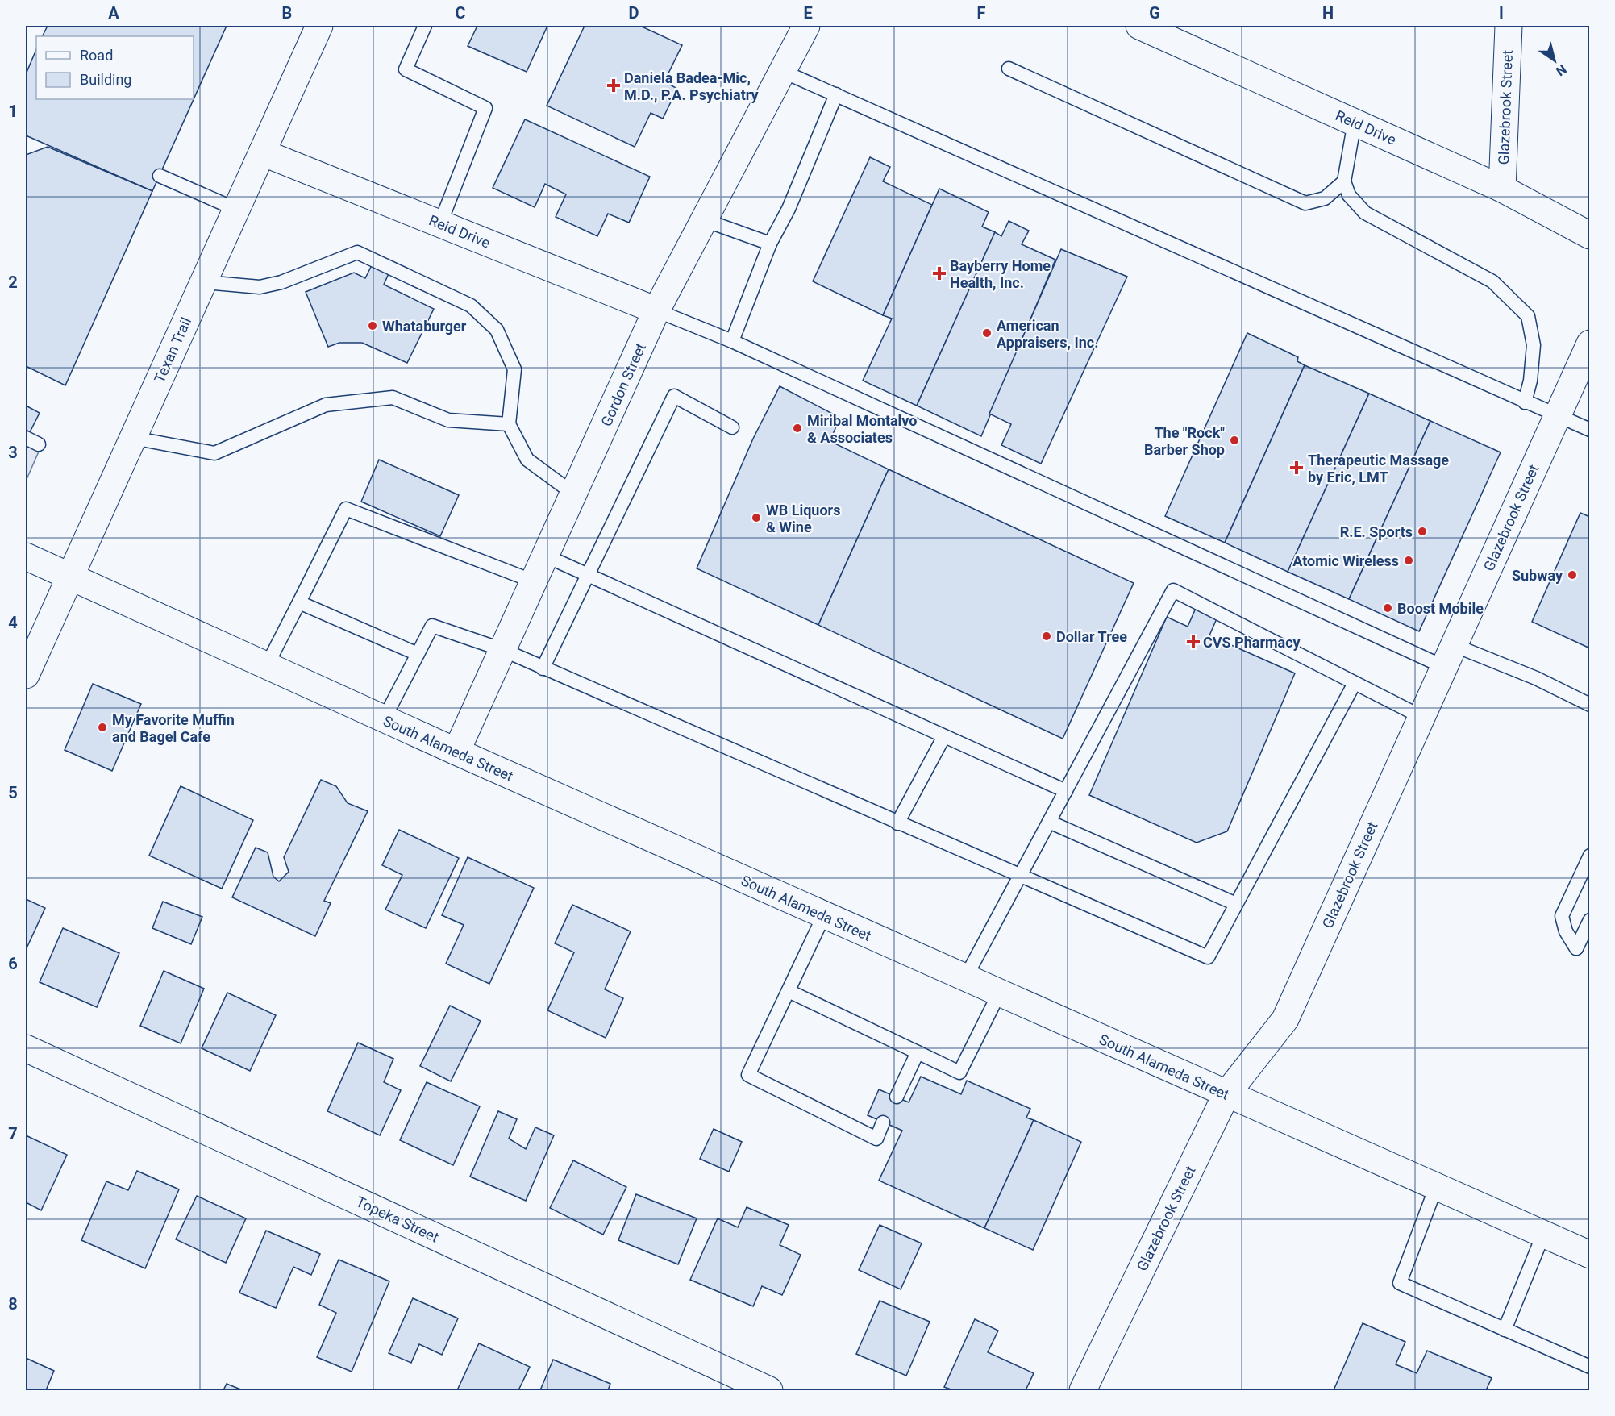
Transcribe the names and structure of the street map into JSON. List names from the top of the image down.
{
  "streets": {
    "street": [
      "Glazebrook Street",
      "Reid Drive",
      "Texan Trail",
      "Gordon Street",
      "South Alameda Street",
      "Topeka Street"
    ]
  },
  "crossings": [
    ["Glazebrook Street", "Reid Drive"],
    ["Glazebrook Street", "South Alameda Street"],
    ["Reid Drive", "Texan Trail"],
    ["Reid Drive", "Gordon Street"],
    ["Texan Trail", "South Alameda Street"],
    ["Gordon Street", "South Alameda Street"]
  ],
  "places": {
    "health": [
      "Daniela Badea-Mic, M.D., P.A. Psychiatry",
      "Bayberry Home Health, Inc.",
      "Therapeutic Massage by Eric, LMT",
      "CVS Pharmacy"
    ],
    "other": [
      "Whataburger",
      "American Appraisers, Inc.",
      "Miribal Montalvo & Associates",
      "The \"Rock\" Barber Shop",
      "WB Liquors & Wine",
      "R.E. Sports",
      "Atomic Wireless",
      "Subway",
      "Boost Mobile",
      "Dollar Tree",
      "My Favorite Muffin and Bagel Cafe"
    ]
  },
  "legend": ["Road", "Building"],
  "north": "bottom right",
  "grid": {
    "columns": [
      "A",
      "B",
      "C",
      "D",
      "E",
      "F",
      "G",
      "H",
      "I"
    ],
    "rows": [
      "1",
      "2",
      "3",
      "4",
      "5",
      "6",
      "7",
      "8"
    ]
  }
}
